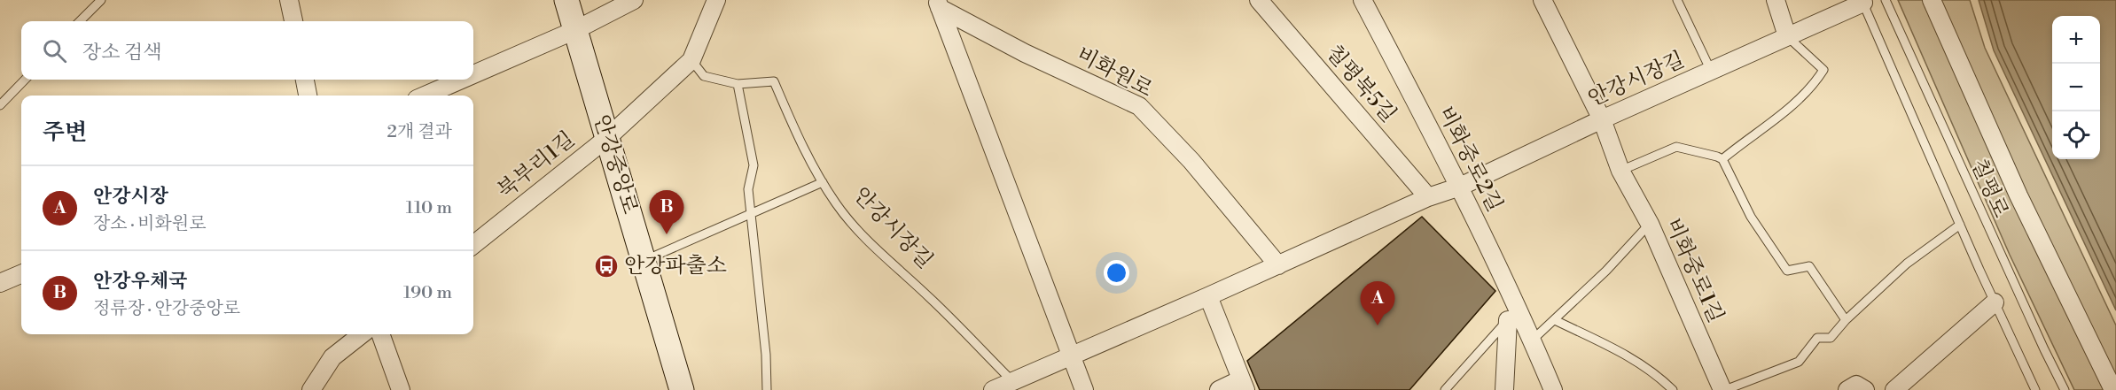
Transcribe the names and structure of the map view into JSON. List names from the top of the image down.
{
  "streets": {
    "main road": ["안강중앙로"],
    "street": [
      "비화원로",
      "안강시장길",
      "칠평북5길",
      "비화중로2길",
      "북부리1길",
      "비화중로1길"
    ],
    "lane": ["칠평로"]
  },
  "crossings": [
    ["안강시장길", "칠평북5길"],
    ["안강시장길", "비화중로2길"],
    ["안강시장길", "칠평로"],
    ["안강시장길", "비화중로1길"],
    ["안강중앙로", "북부리1길"],
    ["칠평로", "비화중로1길"]
  ],
  "places": {
    "bus stop": ["안강파출소"]
  },
  "page": {
    "map_buttons": ["+", "−"],
    "search": "장소 검색",
    "heading": ["주변", "2개 결과"],
    "list": [
      {
        "mark": "A",
        "name": "안강시장",
        "note": "장소 · 비화원로",
        "value": "110 m"
      },
      {
        "mark": "B",
        "name": "안강우체국",
        "note": "정류장 · 안강중앙로",
        "value": "190 m"
      }
    ],
    "pins": ["B", "A"]
  }
}
